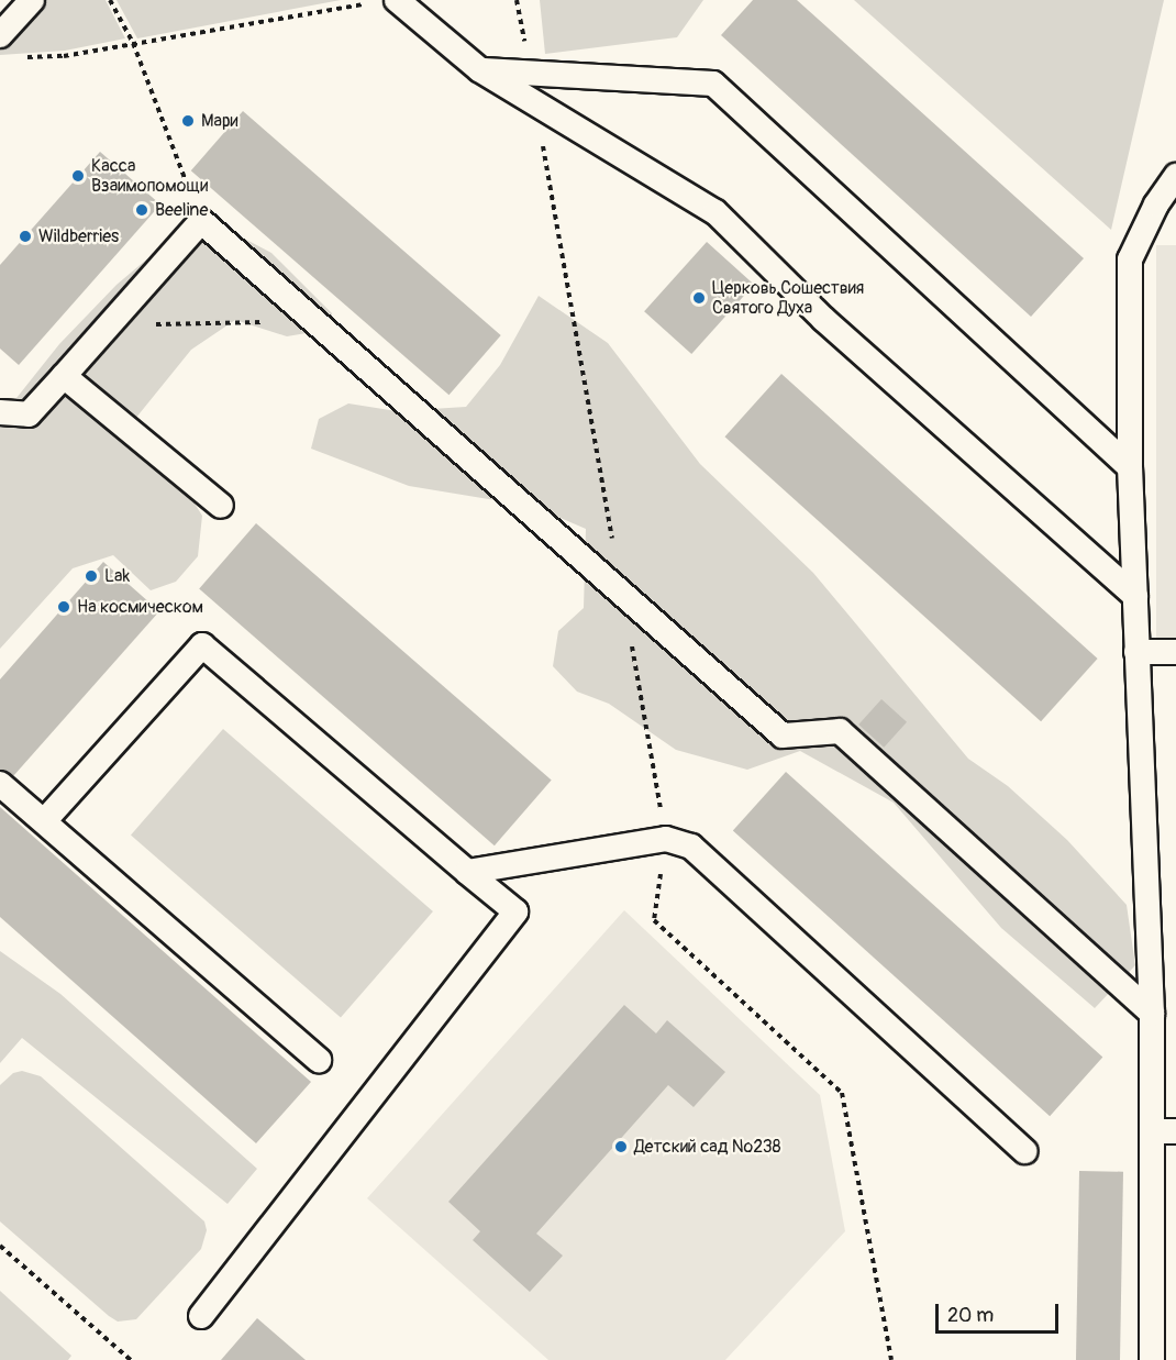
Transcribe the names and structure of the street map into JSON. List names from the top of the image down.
{
  "places": [
    "Мари",
    "Касса Взаимопомощи",
    "Beeline",
    "Wildberries",
    "Церковь Сошествия Святого Духа",
    "Lak",
    "На космическом",
    "Детский сад №238"
  ],
  "scale_bar": "20 m"
}
